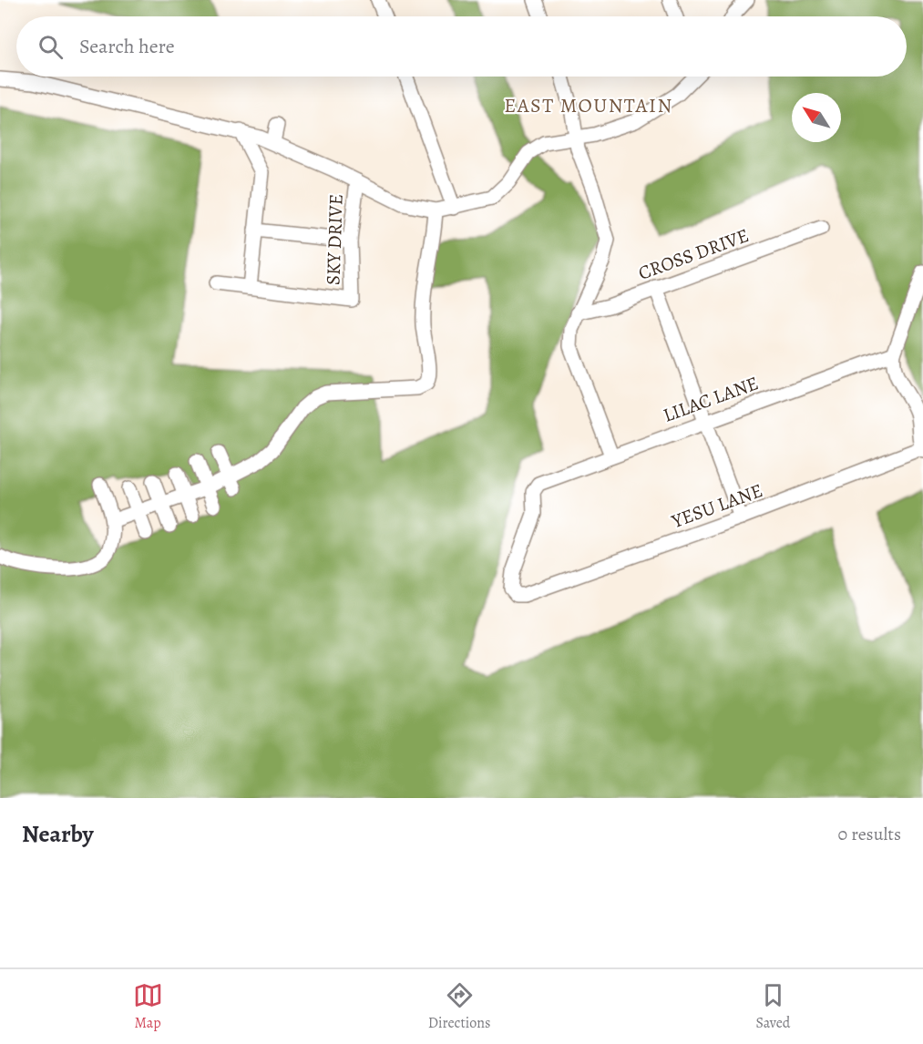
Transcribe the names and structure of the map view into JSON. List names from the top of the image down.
{
  "streets": {
    "street": [
      "SKY DRIVE",
      "CROSS DRIVE",
      "LILAC LANE",
      "YESU LANE"
    ]
  },
  "crossings": [
    ["LILAC LANE", "YESU LANE"]
  ],
  "districts": ["EAST MOUNTAIN"],
  "north": "top left",
  "page": {
    "search": "Search here",
    "heading": ["Nearby", "0 results"],
    "nav": ["Map", "Directions", "Saved"]
  }
}
